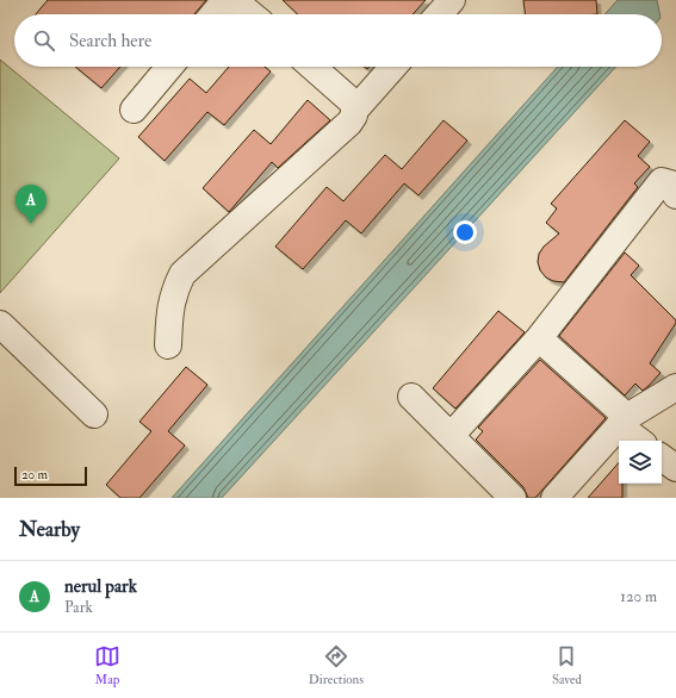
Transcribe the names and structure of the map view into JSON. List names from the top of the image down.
{
  "scale_bar": "20 m",
  "page": {
    "search": "Search here",
    "pins": "A",
    "scale": "20 m",
    "heading": "Nearby",
    "list": [
      {
        "mark": "A",
        "name": "nerul park",
        "note": "Park",
        "value": "120 m"
      }
    ],
    "nav": ["Map", "Directions", "Saved"]
  }
}
